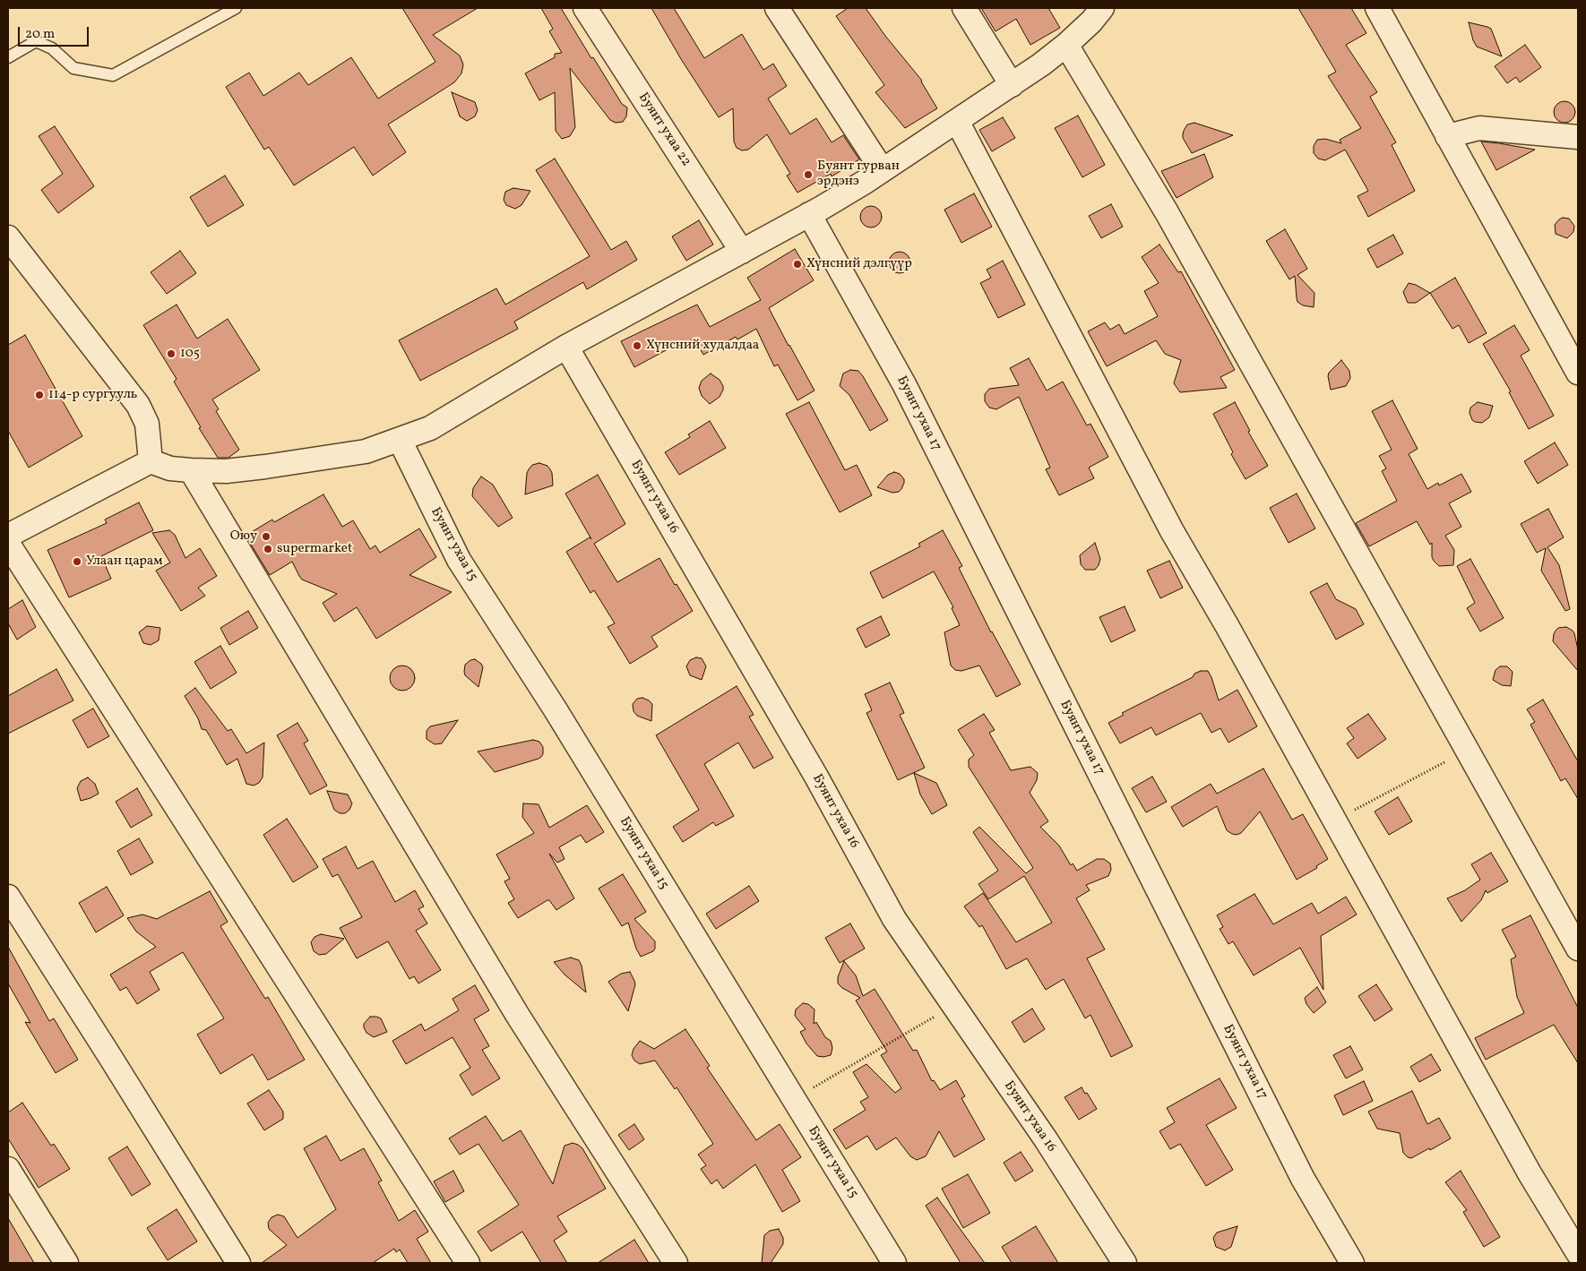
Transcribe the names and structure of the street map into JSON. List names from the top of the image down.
{
  "streets": {
    "street": [
      "Буянт ухаа 22",
      "Буянт ухаа 17",
      "Буянт ухаа 16",
      "Буянт ухаа 15"
    ]
  },
  "places": [
    "Буянт гурван эрдэнэ",
    "Хүнсний дэлгүүр",
    "Хүнсний худалдаа",
    "105",
    "114-р сургууль",
    "Оюу",
    "supermarket",
    "Улаан царам"
  ],
  "scale_bar": "20 m"
}
